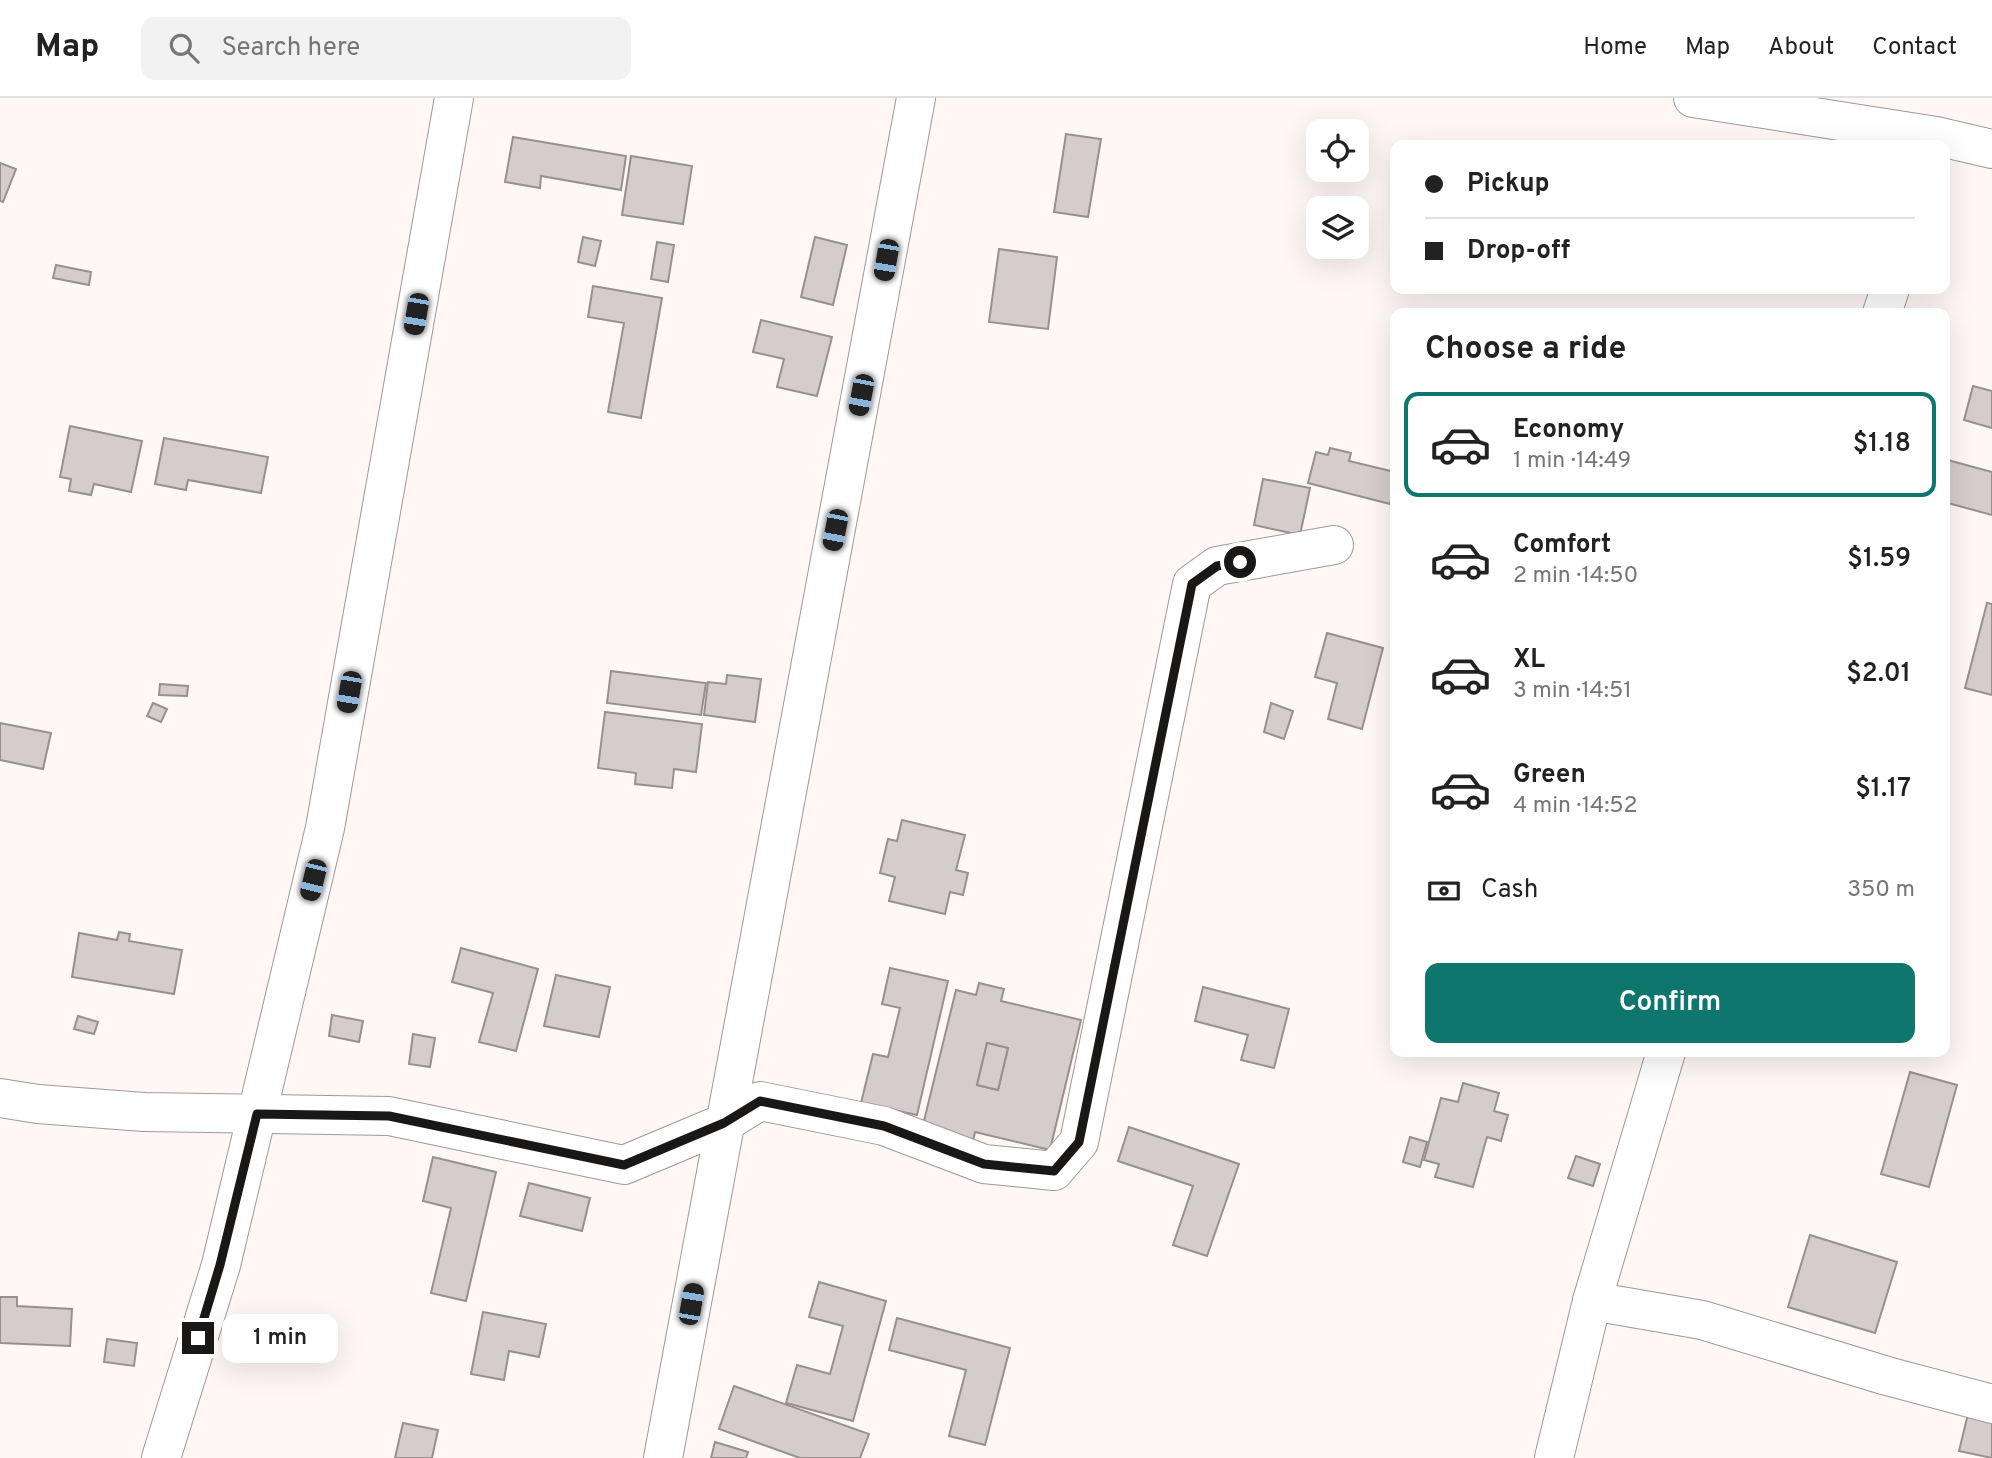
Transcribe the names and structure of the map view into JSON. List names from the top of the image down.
{
  "page": {
    "header": "Map",
    "search": "Search here",
    "nav": [
      "Home",
      "Map",
      "About",
      "Contact"
    ],
    "banner": ["Pickup", "Drop-off"],
    "heading": "Choose a ride",
    "list": [
      {
        "name": "Economy",
        "note": "1 min · 14:49",
        "value": "$1.18"
      },
      {
        "name": "Comfort",
        "note": "2 min · 14:50",
        "value": "$1.59"
      },
      {
        "name": "XL",
        "note": "3 min · 14:51",
        "value": "$2.01"
      },
      {
        "name": "Green",
        "note": "4 min · 14:52",
        "value": "$1.17"
      }
    ],
    "pay": ["Cash", "350 m"],
    "buttons": "Confirm",
    "bubble": "1 min"
  }
}
